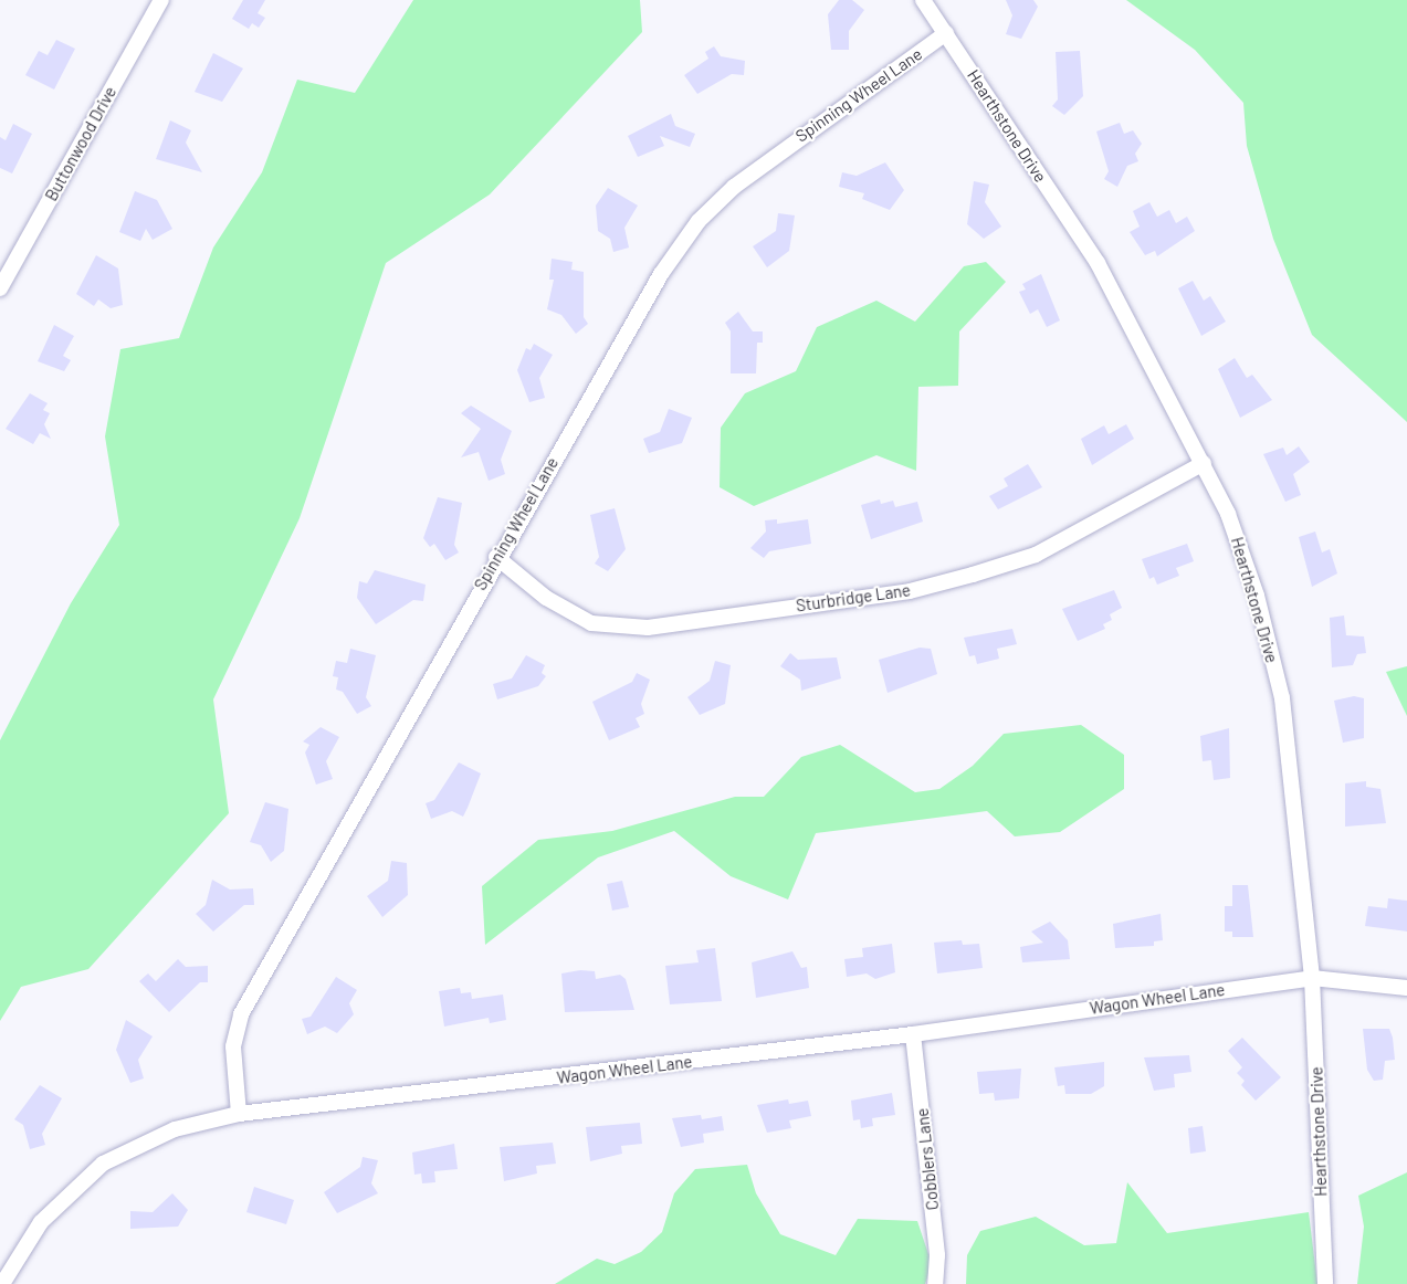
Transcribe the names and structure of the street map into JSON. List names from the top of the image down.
{
  "streets": {
    "street": [
      "Spinning Wheel Lane",
      "Hearthstone Drive",
      "Buttonwood Drive",
      "Sturbridge Lane",
      "Wagon Wheel Lane",
      "Cobblers Lane"
    ]
  },
  "crossings": [
    ["Spinning Wheel Lane", "Hearthstone Drive"],
    ["Spinning Wheel Lane", "Sturbridge Lane"],
    ["Spinning Wheel Lane", "Wagon Wheel Lane"],
    ["Hearthstone Drive", "Sturbridge Lane"],
    ["Hearthstone Drive", "Wagon Wheel Lane"],
    ["Wagon Wheel Lane", "Cobblers Lane"]
  ]
}
